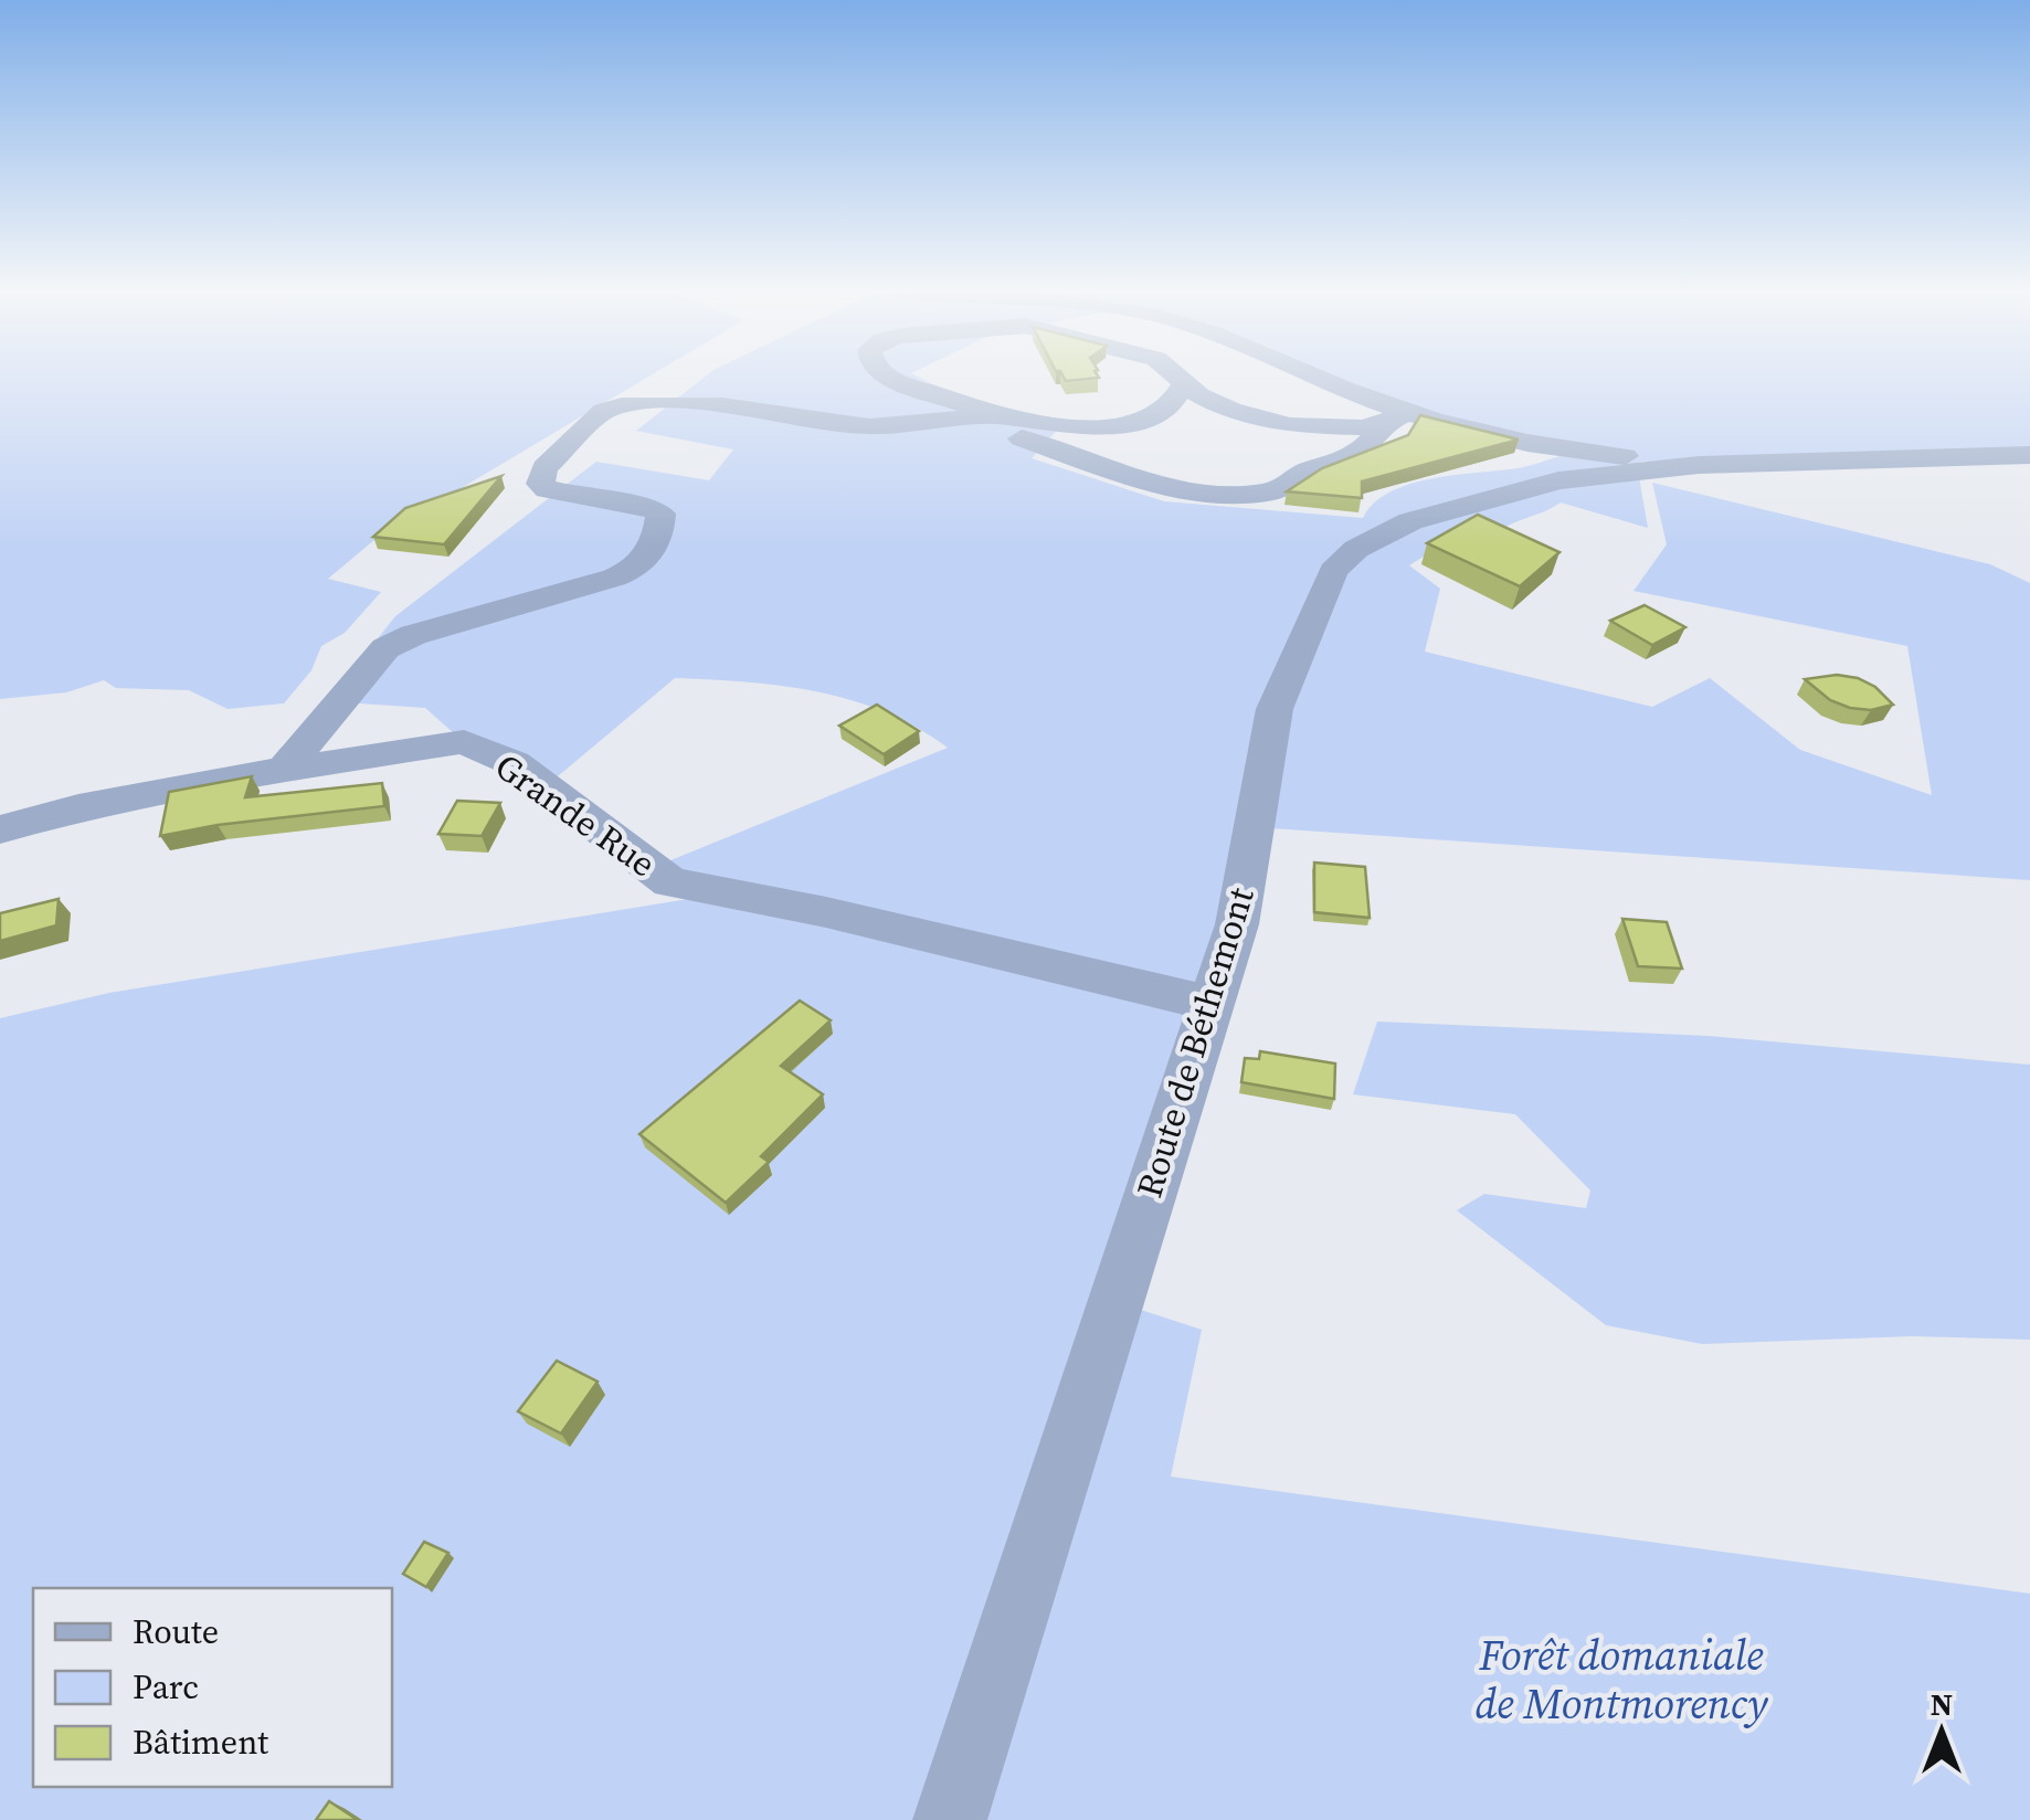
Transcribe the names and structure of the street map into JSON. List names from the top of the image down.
{
  "streets": {
    "street": ["Grande Rue", "Route de Béthemont"]
  },
  "crossings": [
    ["Grande Rue", "Route de Béthemont"]
  ],
  "parks": ["Forêt domaniale de Montmorency"],
  "legend": ["Route", "Parc", "Bâtiment"],
  "north": "top"
}
